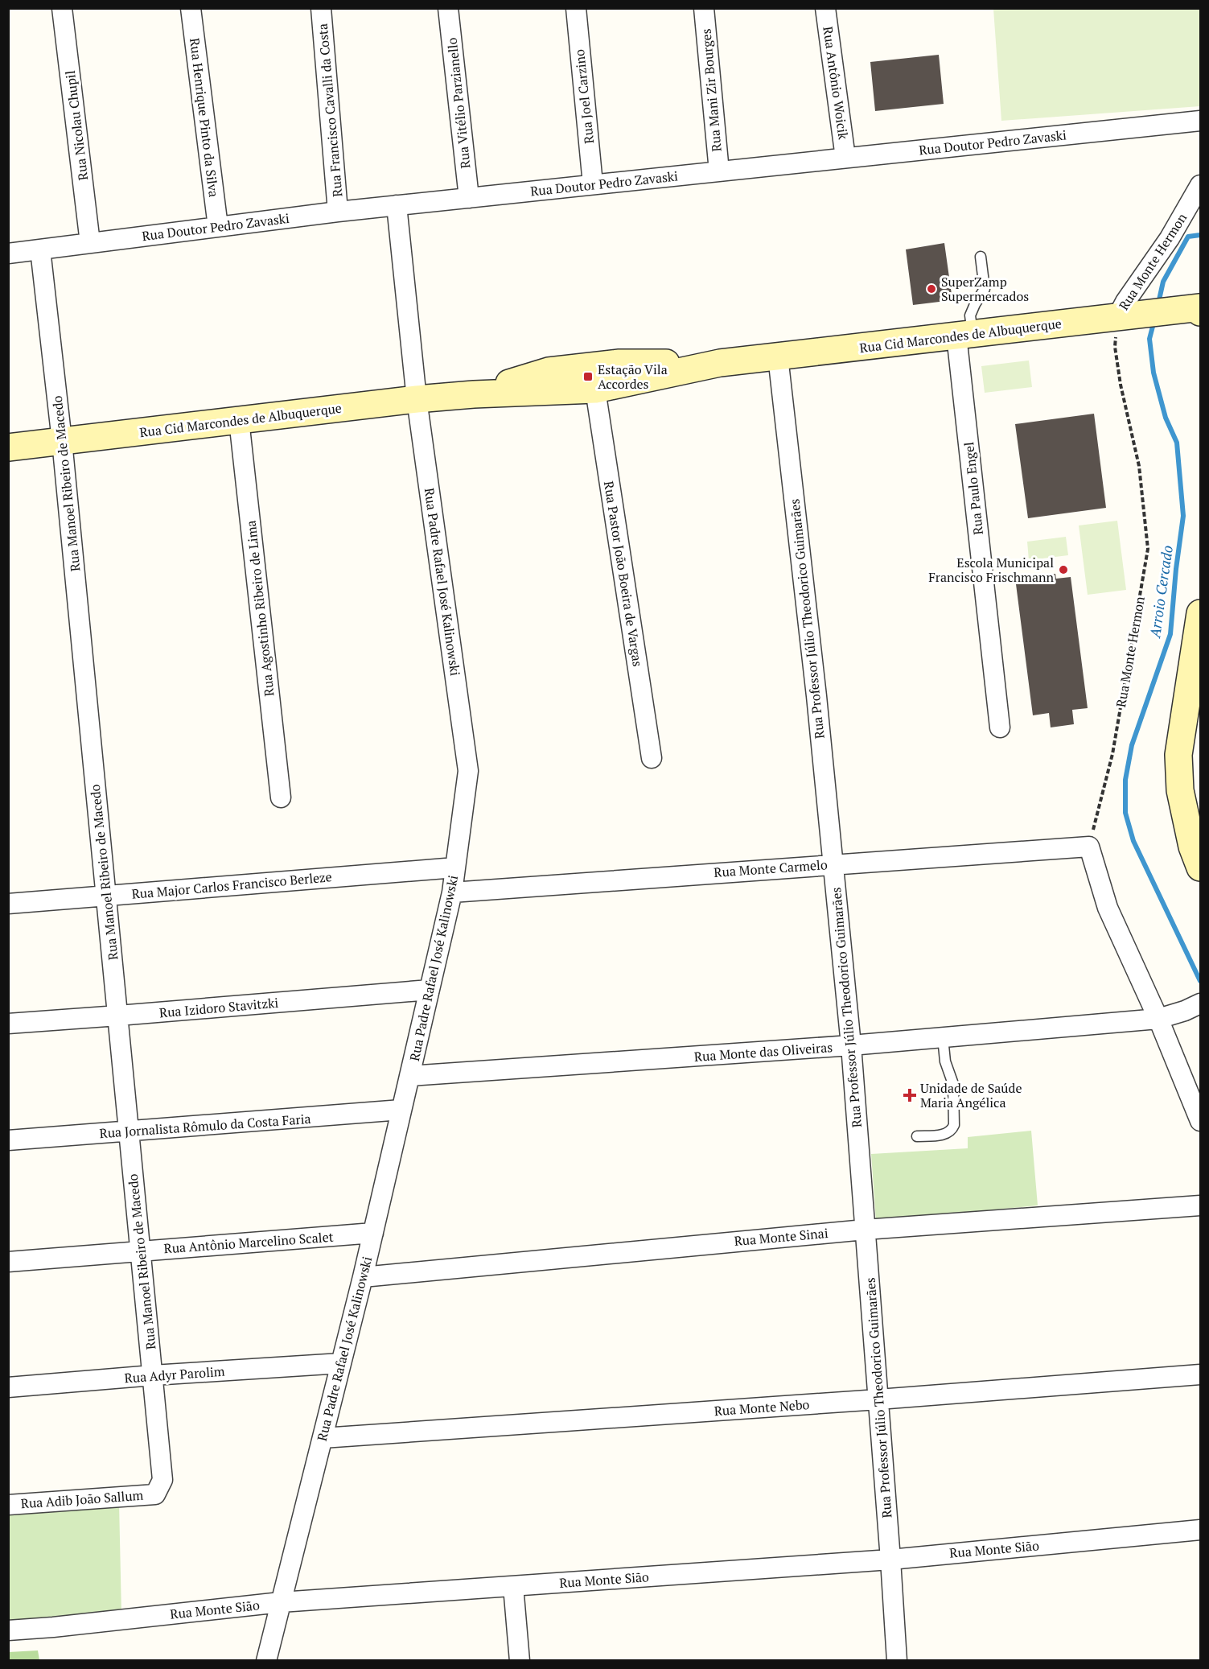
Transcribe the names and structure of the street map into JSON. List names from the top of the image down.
{
  "streets": {
    "street": [
      "Rua Antônio Woicik",
      "Rua Mani Zir Bourges",
      "Rua Joel Carzino",
      "Rua Vitélio Parzianello",
      "Rua Francisco Cavalli da Costa",
      "Rua Henrique Pinto da Silva",
      "Rua Nicolau Chupil",
      "Rua Doutor Pedro Zavaski",
      "Rua Monte Hermon",
      "Rua Cid Marcondes de Albuquerque",
      "Rua Manoel Ribeiro de Macedo",
      "Rua Paulo Engel",
      "Rua Pastor João Boeira de Vargas",
      "Rua Padre Rafael José Kalinowski",
      "Rua Agostinho Ribeiro de Lima",
      "Rua Professor Júlio Theodorico Guimarães",
      "Rua Monte Carmelo",
      "Rua Major Carlos Francisco Berleze",
      "Rua Izidoro Stavitzki",
      "Rua Monte das Oliveiras",
      "Rua Jornalista Rômulo da Costa Faria",
      "Rua Monte Sinai",
      "Rua Antônio Marcelino Scalet",
      "Rua Adyr Parolim",
      "Rua Monte Nebo",
      "Rua Adib João Sallum",
      "Rua Monte Sião"
    ]
  },
  "crossings": [
    ["Rua Antônio Woicik", "Rua Doutor Pedro Zavaski"],
    ["Rua Mani Zir Bourges", "Rua Doutor Pedro Zavaski"],
    ["Rua Joel Carzino", "Rua Doutor Pedro Zavaski"],
    ["Rua Vitélio Parzianello", "Rua Doutor Pedro Zavaski"],
    ["Rua Francisco Cavalli da Costa", "Rua Doutor Pedro Zavaski"],
    ["Rua Henrique Pinto da Silva", "Rua Doutor Pedro Zavaski"],
    ["Rua Nicolau Chupil", "Rua Doutor Pedro Zavaski"],
    ["Rua Doutor Pedro Zavaski", "Rua Manoel Ribeiro de Macedo"],
    ["Rua Doutor Pedro Zavaski", "Rua Padre Rafael José Kalinowski"],
    ["Rua Monte Hermon", "Rua Cid Marcondes de Albuquerque"],
    ["Rua Monte Hermon", "Rua Monte Carmelo"],
    ["Rua Cid Marcondes de Albuquerque", "Rua Manoel Ribeiro de Macedo"],
    ["Rua Cid Marcondes de Albuquerque", "Rua Paulo Engel"],
    ["Rua Cid Marcondes de Albuquerque", "Rua Pastor João Boeira de Vargas"],
    ["Rua Cid Marcondes de Albuquerque", "Rua Padre Rafael José Kalinowski"],
    ["Rua Cid Marcondes de Albuquerque", "Rua Agostinho Ribeiro de Lima"],
    ["Rua Cid Marcondes de Albuquerque", "Rua Professor Júlio Theodorico Guimarães"],
    ["Rua Manoel Ribeiro de Macedo", "Rua Major Carlos Francisco Berleze"],
    ["Rua Manoel Ribeiro de Macedo", "Rua Izidoro Stavitzki"],
    ["Rua Manoel Ribeiro de Macedo", "Rua Jornalista Rômulo da Costa Faria"],
    ["Rua Manoel Ribeiro de Macedo", "Rua Antônio Marcelino Scalet"],
    ["Rua Manoel Ribeiro de Macedo", "Rua Adyr Parolim"],
    ["Rua Manoel Ribeiro de Macedo", "Rua Adib João Sallum"],
    ["Rua Padre Rafael José Kalinowski", "Rua Monte Carmelo"],
    ["Rua Padre Rafael José Kalinowski", "Rua Major Carlos Francisco Berleze"],
    ["Rua Padre Rafael José Kalinowski", "Rua Izidoro Stavitzki"],
    ["Rua Padre Rafael José Kalinowski", "Rua Monte das Oliveiras"],
    ["Rua Padre Rafael José Kalinowski", "Rua Jornalista Rômulo da Costa Faria"],
    ["Rua Padre Rafael José Kalinowski", "Rua Monte Sinai"],
    ["Rua Padre Rafael José Kalinowski", "Rua Antônio Marcelino Scalet"],
    ["Rua Padre Rafael José Kalinowski", "Rua Adyr Parolim"],
    ["Rua Padre Rafael José Kalinowski", "Rua Monte Nebo"],
    ["Rua Padre Rafael José Kalinowski", "Rua Monte Sião"],
    ["Rua Professor Júlio Theodorico Guimarães", "Rua Monte Carmelo"],
    ["Rua Professor Júlio Theodorico Guimarães", "Rua Monte das Oliveiras"],
    ["Rua Professor Júlio Theodorico Guimarães", "Rua Monte Sinai"],
    ["Rua Professor Júlio Theodorico Guimarães", "Rua Monte Nebo"],
    ["Rua Professor Júlio Theodorico Guimarães", "Rua Monte Sião"]
  ],
  "water": ["Arroio Cercado"],
  "places": {
    "other": ["SuperZamp Supermercados", "Escola Municipal Francisco Frischmann"],
    "transit": ["Estação Vila Accordes"],
    "health": ["Unidade de Saúde Maria Angélica"]
  }
}
